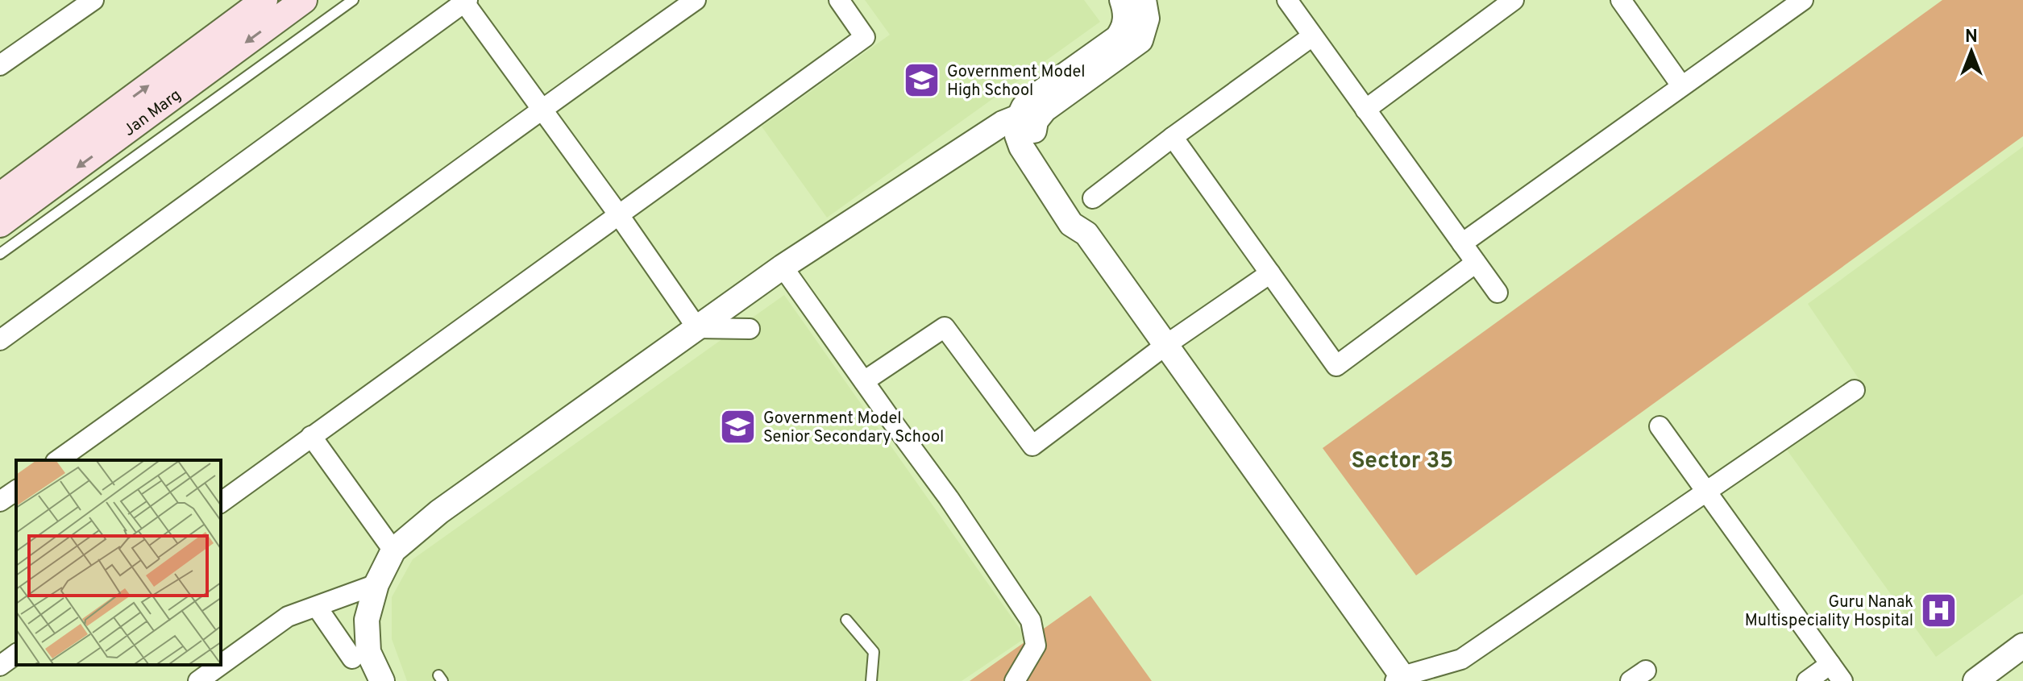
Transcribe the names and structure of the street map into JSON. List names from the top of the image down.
{
  "streets": {
    "main road": ["Jan Marg"]
  },
  "districts": ["Sector 35"],
  "places": {
    "school or university": ["Government Model High School", "Government Model Senior Secondary School"],
    "hospital": ["Guru Nanak Multispeciality Hospital"]
  },
  "north": "top"
}
